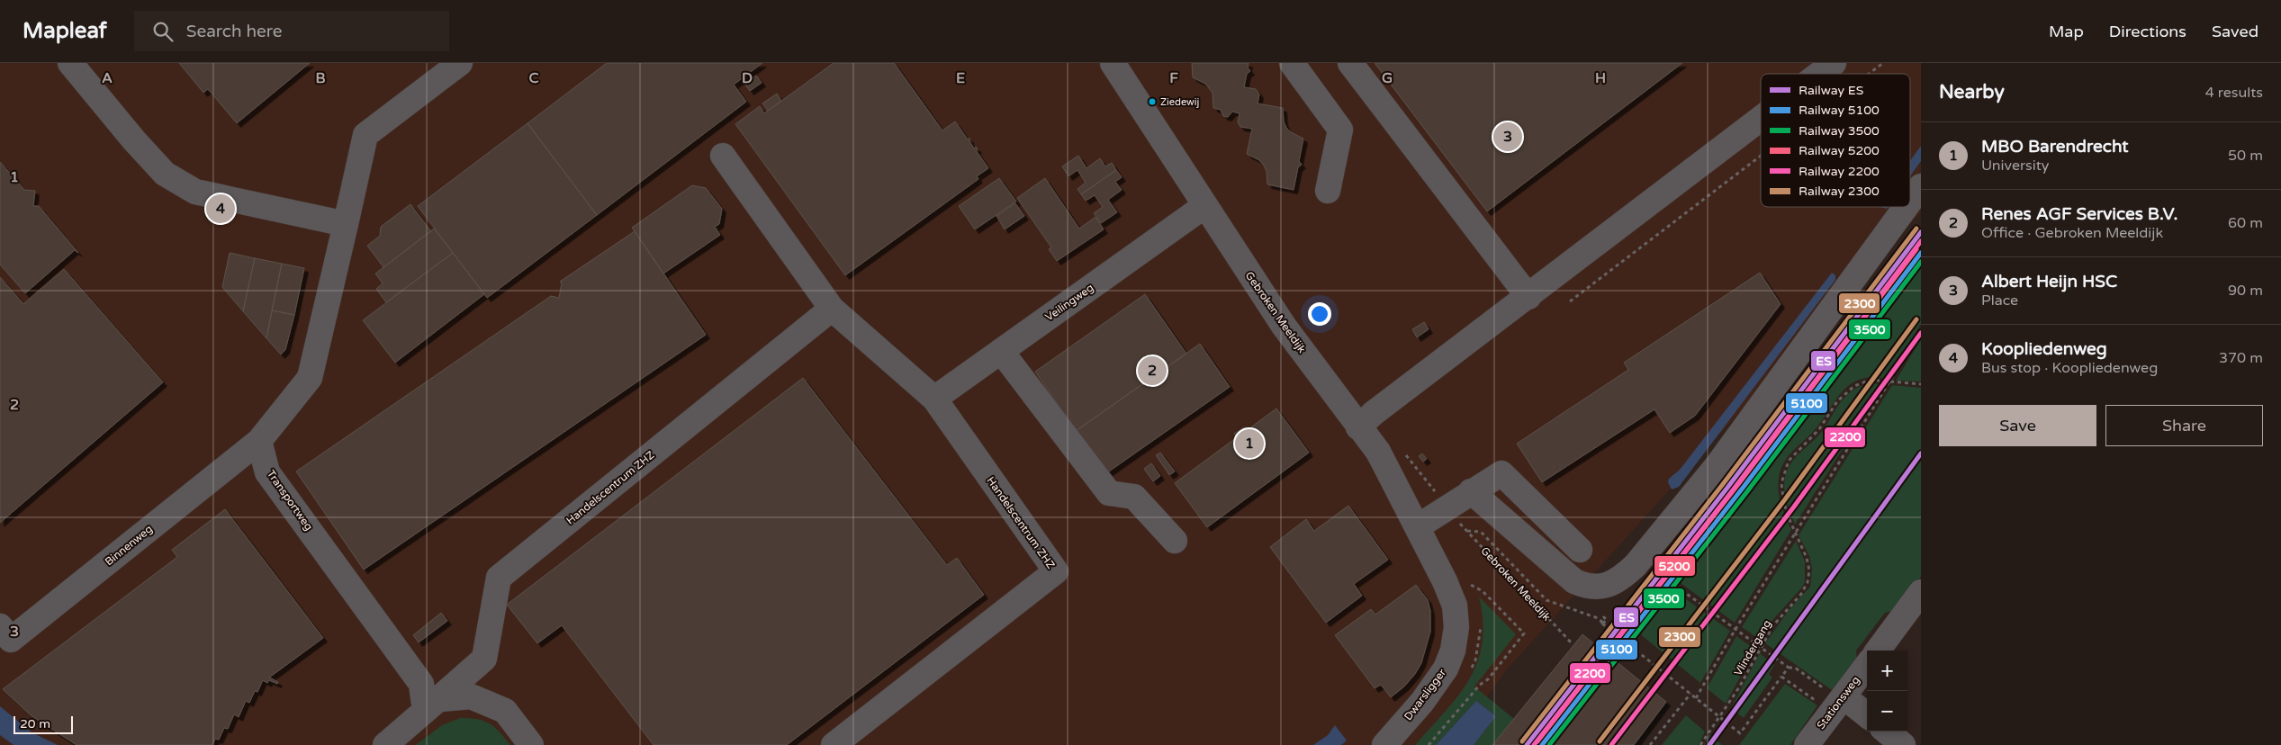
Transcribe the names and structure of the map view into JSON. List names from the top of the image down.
{
  "streets": {
    "street": [
      "Veilingweg",
      "Gebroken Meeldijk",
      "Handelscentrum ZHZ",
      "Transportweg",
      "Binnenweg",
      "Dwarsligger",
      "Stationsweg"
    ],
    "path": ["Vlindergang"]
  },
  "crossings": [
    ["Veilingweg", "Gebroken Meeldijk"],
    ["Veilingweg", "Handelscentrum ZHZ"],
    ["Gebroken Meeldijk", "Dwarsligger"],
    ["Handelscentrum ZHZ", "Transportweg"],
    ["Transportweg", "Binnenweg"]
  ],
  "places": ["Ziedewij"],
  "lines": [
    "rail line 2300",
    "rail line ES",
    "rail line 2200",
    "rail line 5200",
    "rail line 5100",
    "rail line 3500"
  ],
  "legend": [
    "Railway ES",
    "Railway 5100",
    "Railway 3500",
    "Railway 5200",
    "Railway 2200",
    "Railway 2300"
  ],
  "scale_bar": "20 m",
  "page": {
    "header": "Mapleaf",
    "search": "Search here",
    "nav": ["Map", "Directions", "Saved"],
    "heading": ["Nearby", "4 results"],
    "pins": [
      "3",
      "4",
      "2",
      "1"
    ],
    "list": [
      {
        "mark": "1",
        "name": "MBO Barendrecht",
        "note": "University",
        "value": "50 m"
      },
      {
        "mark": "2",
        "name": "Renes AGF Services B.V.",
        "note": "Office · Gebroken Meeldijk",
        "value": "60 m"
      },
      {
        "mark": "3",
        "name": "Albert Heijn HSC",
        "note": "Place",
        "value": "90 m"
      },
      {
        "mark": "4",
        "name": "Koopliedenweg",
        "note": "Bus stop · Koopliedenweg",
        "value": "370 m"
      }
    ],
    "buttons": ["Save", "Share"],
    "map_buttons": ["+", "−"],
    "scale": "20 m"
  },
  "grid": {
    "columns": [
      "A",
      "B",
      "C",
      "D",
      "E",
      "F",
      "G",
      "H"
    ],
    "rows": ["1", "2", "3"]
  }
}
